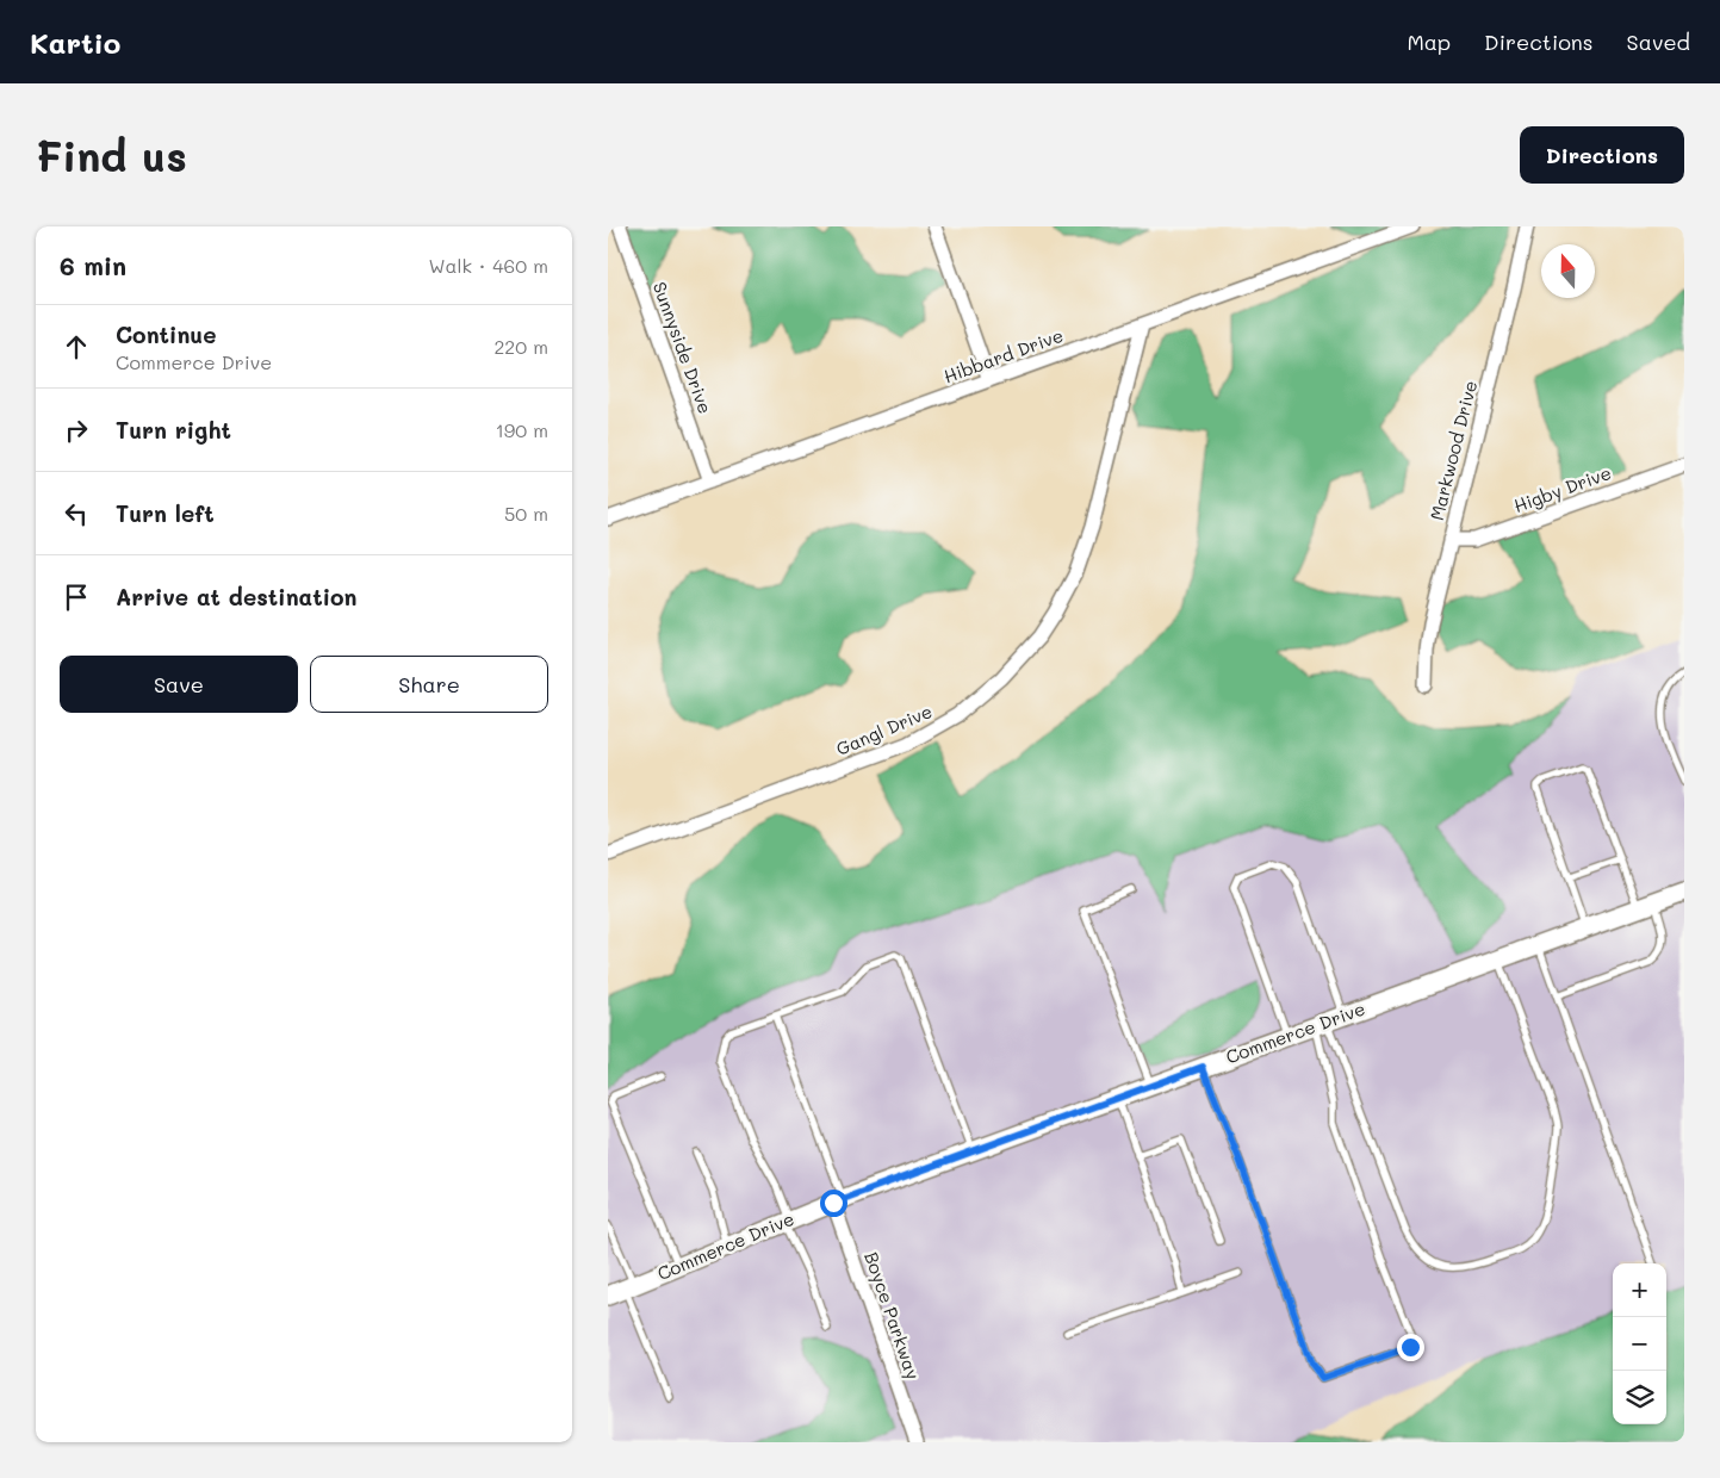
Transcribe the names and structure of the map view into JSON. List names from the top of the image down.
{
  "streets": {
    "street": [
      "Sunnyside Drive",
      "Hibbard Drive",
      "Markwood Drive",
      "Higby Drive",
      "Gangl Drive",
      "Commerce Drive",
      "Boyce Parkway"
    ]
  },
  "crossings": [
    ["Sunnyside Drive", "Hibbard Drive"],
    ["Hibbard Drive", "Gangl Drive"],
    ["Markwood Drive", "Higby Drive"],
    ["Commerce Drive", "Boyce Parkway"]
  ],
  "north": "top",
  "page": {
    "header": "Kartio",
    "nav": ["Map", "Directions", "Saved"],
    "buttons": [
      "Directions",
      ["Save", "Share"]
    ],
    "title": "Find us",
    "heading": ["6 min", "Walk · 460 m"],
    "list": [
      ["Continue", "Commerce Drive", "220 m"],
      ["Turn right", "190 m"],
      ["Turn left", "50 m"],
      "Arrive at destination"
    ],
    "map_buttons": ["+", "−"]
  }
}
